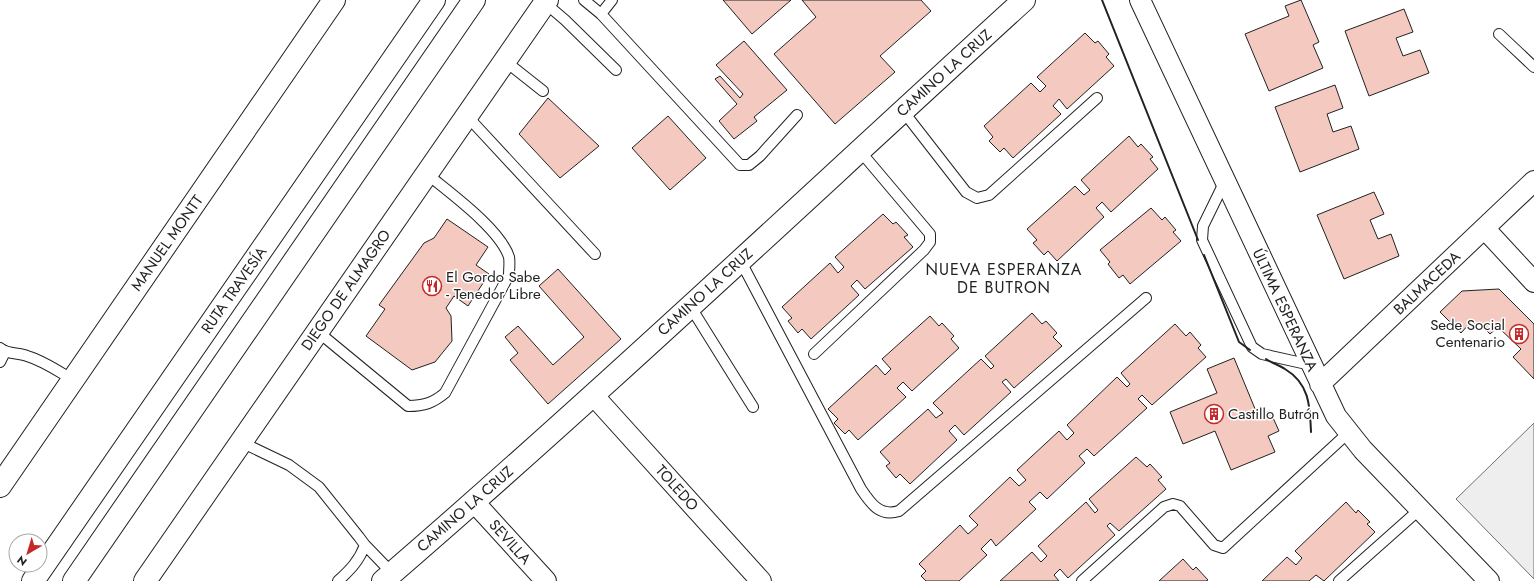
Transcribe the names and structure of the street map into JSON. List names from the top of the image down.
{
  "streets": {
    "main road": [
      "CAMINO LA CRUZ",
      "MANUEL MONTT",
      "RUTA TRAVESÍA",
      "DIEGO DE ALMAGRO"
    ],
    "street": [
      "BALMACEDA",
      "ÚLTIMA ESPERANZA",
      "TOLEDO",
      "SEVILLA"
    ]
  },
  "crossings": [
    ["CAMINO LA CRUZ", "TOLEDO"],
    ["CAMINO LA CRUZ", "SEVILLA"],
    ["BALMACEDA", "ÚLTIMA ESPERANZA"]
  ],
  "districts": ["NUEVA ESPERANZA DE BUTRON"],
  "places": {
    "restaurant": ["El Gordo Sabe - Tenedor Libre"],
    "building": ["Sede Social Centenario", "Castillo Butrón"]
  },
  "north": "bottom left"
}
